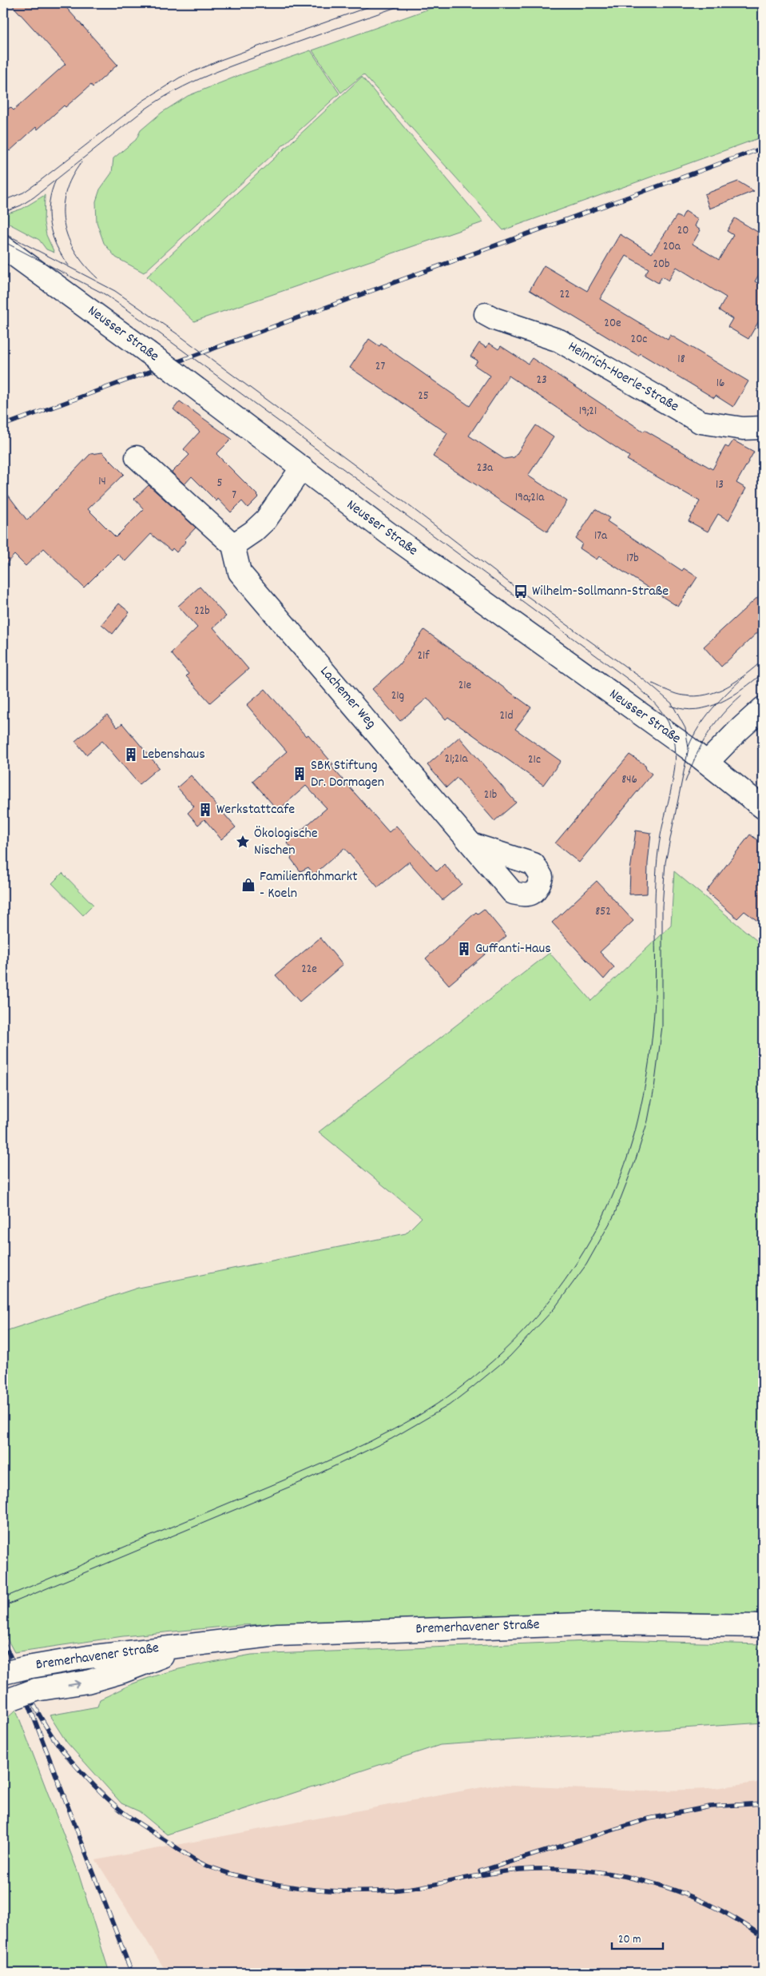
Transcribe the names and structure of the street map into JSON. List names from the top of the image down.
{
  "streets": {
    "main road": [
      "Neusser Straße",
      "Heinrich-Hoerle-Straße",
      "Lachemer Weg",
      "Bremerhavener Straße"
    ]
  },
  "places": {
    "bus stop": ["Wilhelm-Sollmann-Straße"],
    "building": [
      "Lebenshaus",
      "SBK Stiftung Dr. Dormagen",
      "Werkstattcafe",
      "Guffanti-Haus"
    ],
    "place": ["Ökologische Nischen"],
    "shop": ["Familienflohmarkt - Koeln"]
  },
  "house_numbers": [
    "20",
    "20a",
    "20b",
    "22",
    "20e",
    "20c",
    "18",
    "27",
    "23",
    "16",
    "25",
    "19;21",
    "23a",
    "14",
    "5",
    "13",
    "7",
    "19a;21a",
    "17a",
    "17b",
    "22b",
    "21f",
    "21e",
    "21g",
    "21d",
    "21;21a",
    "21c",
    "846",
    "21b",
    "852",
    "22e"
  ],
  "scale_bar": "20 m"
}
